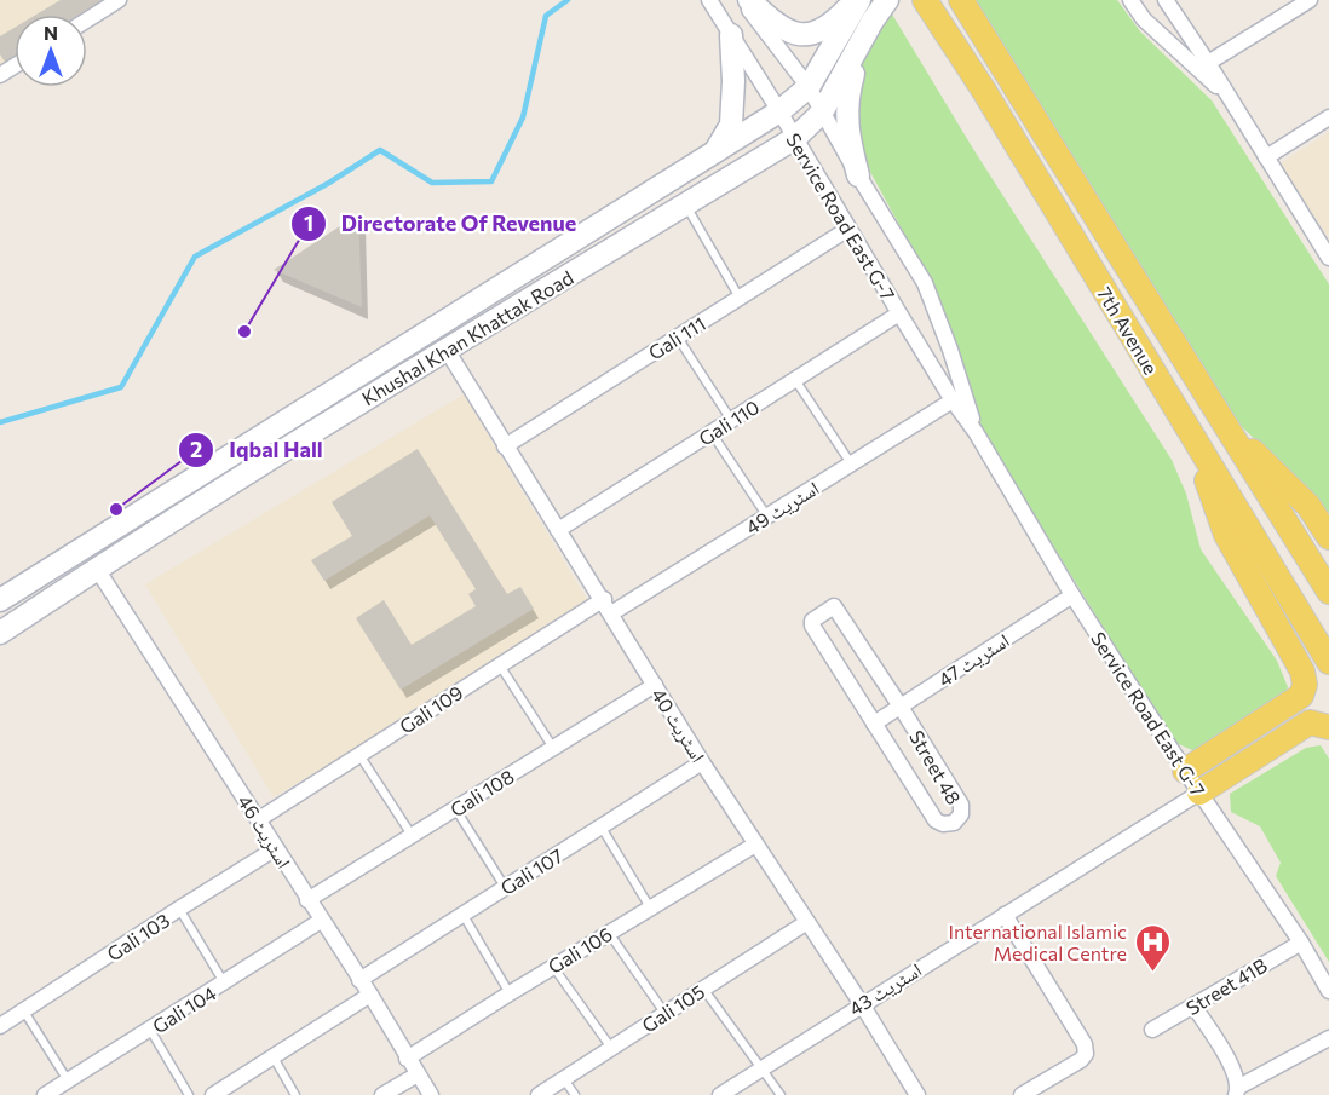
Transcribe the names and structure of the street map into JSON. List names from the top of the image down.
{
  "streets": {
    "main road": ["7th Avenue"],
    "street": [
      "Service Road East G-7",
      "Khushal Khan Khattak Road",
      "Gali 111",
      "Gali 110",
      "اسٹریٹ 49",
      "اسٹریٹ 47",
      "Gali 109",
      "اسٹریٹ 40",
      "Street 48",
      "Gali 108",
      "اسٹریٹ 46",
      "Gali 107",
      "Gali 103",
      "Gali 106",
      "Street 41B",
      "اسٹریٹ 43",
      "Gali 105",
      "Gali 104"
    ]
  },
  "crossings": [
    ["Service Road East G-7", "Khushal Khan Khattak Road"],
    ["Service Road East G-7", "Gali 111"],
    ["Service Road East G-7", "Gali 110"],
    ["Service Road East G-7", "اسٹریٹ 49"],
    ["Service Road East G-7", "اسٹریٹ 47"],
    ["Service Road East G-7", "Street 41B"],
    ["Service Road East G-7", "اسٹریٹ 43"],
    ["Khushal Khan Khattak Road", "اسٹریٹ 40"],
    ["Khushal Khan Khattak Road", "اسٹریٹ 46"],
    ["Gali 111", "اسٹریٹ 40"],
    ["Gali 110", "اسٹریٹ 40"],
    ["اسٹریٹ 49", "اسٹریٹ 40"],
    ["اسٹریٹ 47", "Street 48"],
    ["Gali 109", "اسٹریٹ 40"],
    ["Gali 109", "اسٹریٹ 46"],
    ["اسٹریٹ 40", "Gali 108"],
    ["اسٹریٹ 40", "Gali 107"],
    ["اسٹریٹ 40", "Gali 106"],
    ["اسٹریٹ 40", "اسٹریٹ 43"],
    ["اسٹریٹ 40", "Gali 105"],
    ["Gali 108", "اسٹریٹ 46"],
    ["اسٹریٹ 46", "Gali 107"],
    ["اسٹریٹ 46", "Gali 103"],
    ["اسٹریٹ 46", "Gali 106"],
    ["اسٹریٹ 46", "Gali 104"]
  ],
  "places": {
    "other": ["Directorate Of Revenue", "Iqbal Hall"],
    "hospital": ["International Islamic Medical Centre"]
  },
  "north": "top"
}
